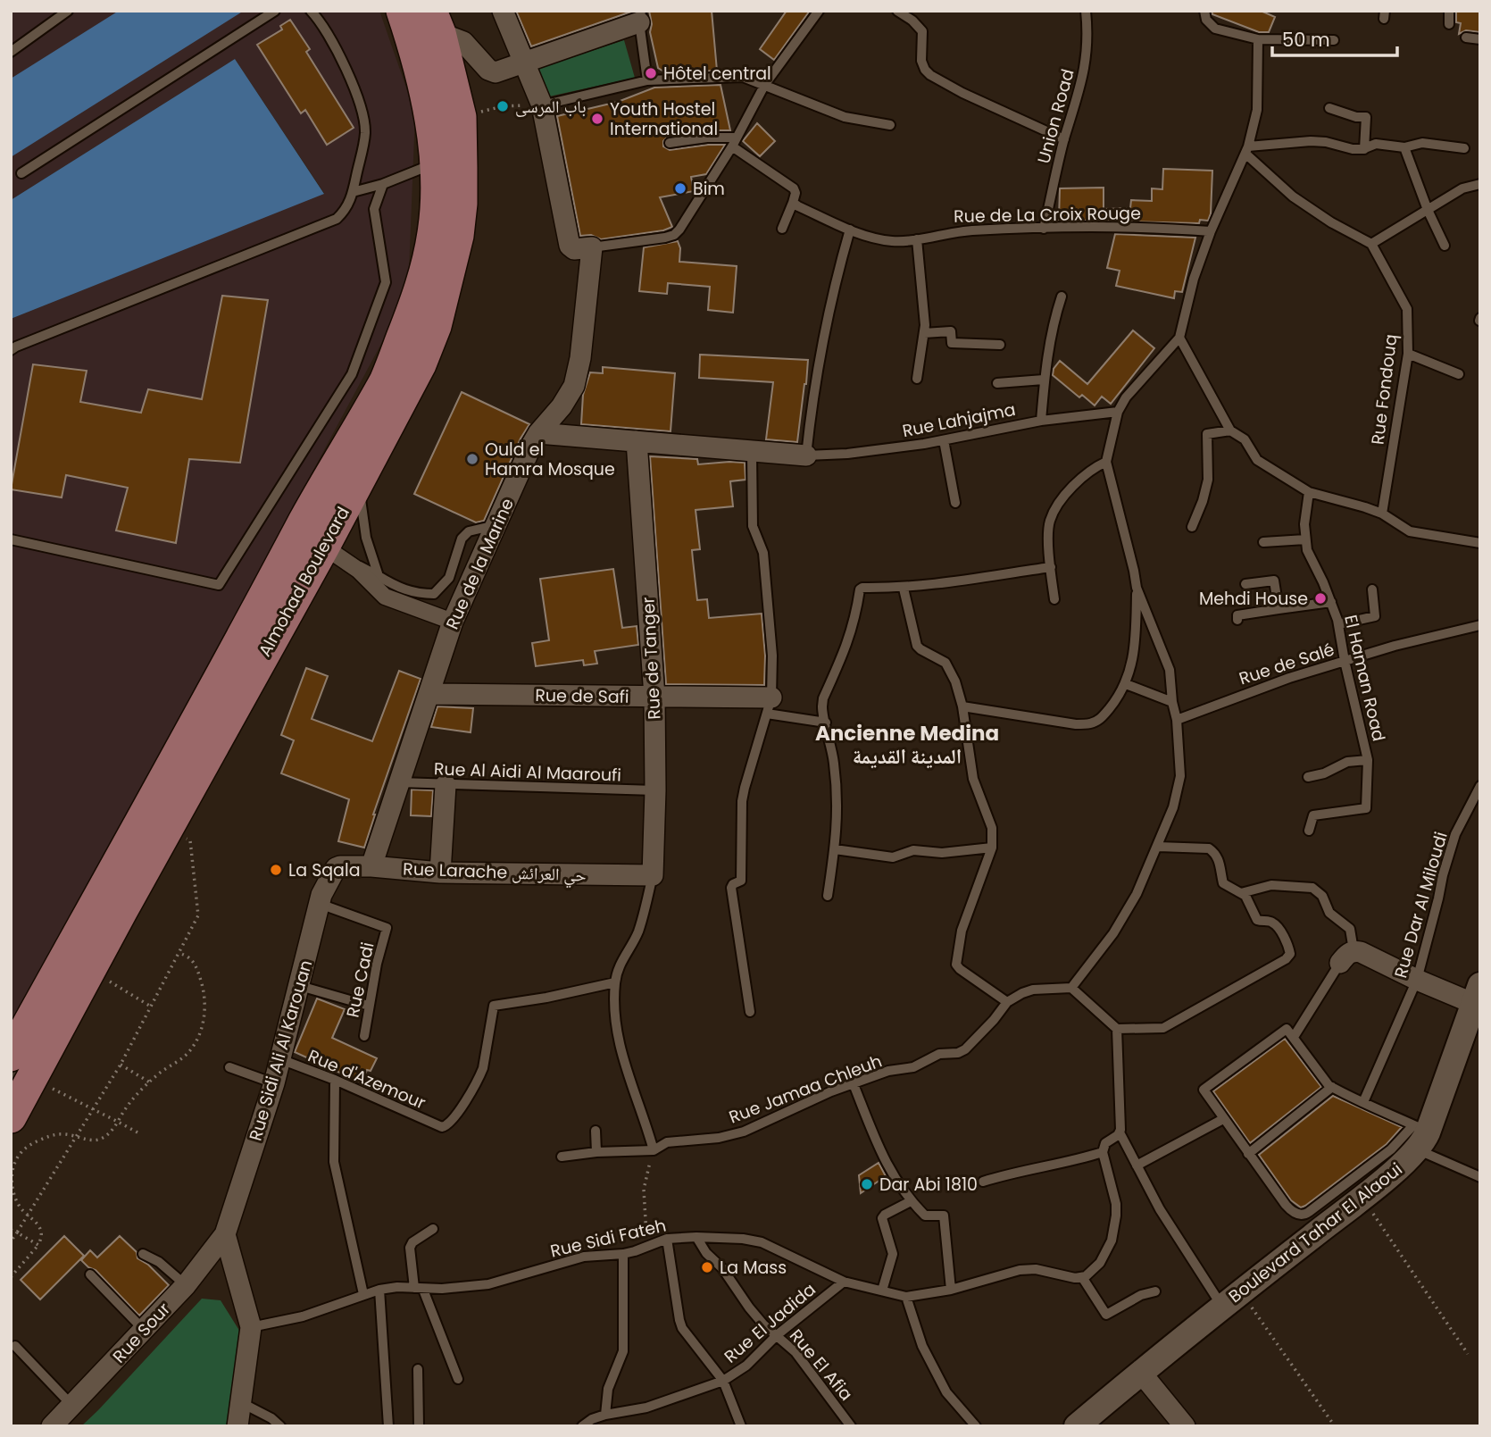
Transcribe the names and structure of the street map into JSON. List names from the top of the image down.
{
  "streets": {
    "main road": ["Almohad Boulevard"],
    "street": [
      "Rue de la Marine",
      "Rue de Tanger",
      "Rue de Safi",
      "Rue Larache حي العرائش",
      "Rue Sidi Ali Al Karouan",
      "Boulevard Tahar El Alaoui",
      "Rue Sour"
    ],
    "lane": [
      "Union Road",
      "Rue de La Croix Rouge",
      "Rue Fondouq",
      "Rue Lahjajma",
      "Rue de Salé",
      "El Haman Road",
      "Rue Al Aidi Al Maaroufi",
      "Rue Dar Al Miloudi",
      "Rue Cadi",
      "Rue d'Azemour",
      "Rue Jamaa Chleuh",
      "Rue Sidi Fateh",
      "Rue El Jadida",
      "Rue El Afia"
    ]
  },
  "crossings": [
    ["Union Road", "Rue de La Croix Rouge"],
    ["Rue de la Marine", "Rue de Safi"],
    ["Rue de la Marine", "Rue Al Aidi Al Maaroufi"],
    ["Rue de la Marine", "Rue Larache حي العرائش"],
    ["Rue de Tanger", "Rue de Safi"],
    ["Rue de Tanger", "Rue Al Aidi Al Maaroufi"],
    ["Rue de Tanger", "Rue Larache حي العرائش"],
    ["Rue de Salé", "El Haman Road"],
    ["Rue Larache حي العرائش", "Rue Sidi Ali Al Karouan"],
    ["Rue Cadi", "Rue Sidi Ali Al Karouan"],
    ["Rue Sidi Ali Al Karouan", "Rue d'Azemour"],
    ["Rue Sidi Ali Al Karouan", "Rue Sour"],
    ["Rue Sidi Fateh", "Rue El Jadida"],
    ["Rue Sidi Fateh", "Rue El Afia"],
    ["Rue El Jadida", "Rue El Afia"]
  ],
  "districts": ["Ancienne Medina المدينة القديمة"],
  "places": [
    "Hôtel central",
    "باب المرسى",
    "Youth Hostel International",
    "Bim",
    "Ould el Hamra Mosque",
    "Mehdi House",
    "La Sqala",
    "Dar Abi 1810",
    "La Mass"
  ],
  "scale_bar": "50 m"
}
